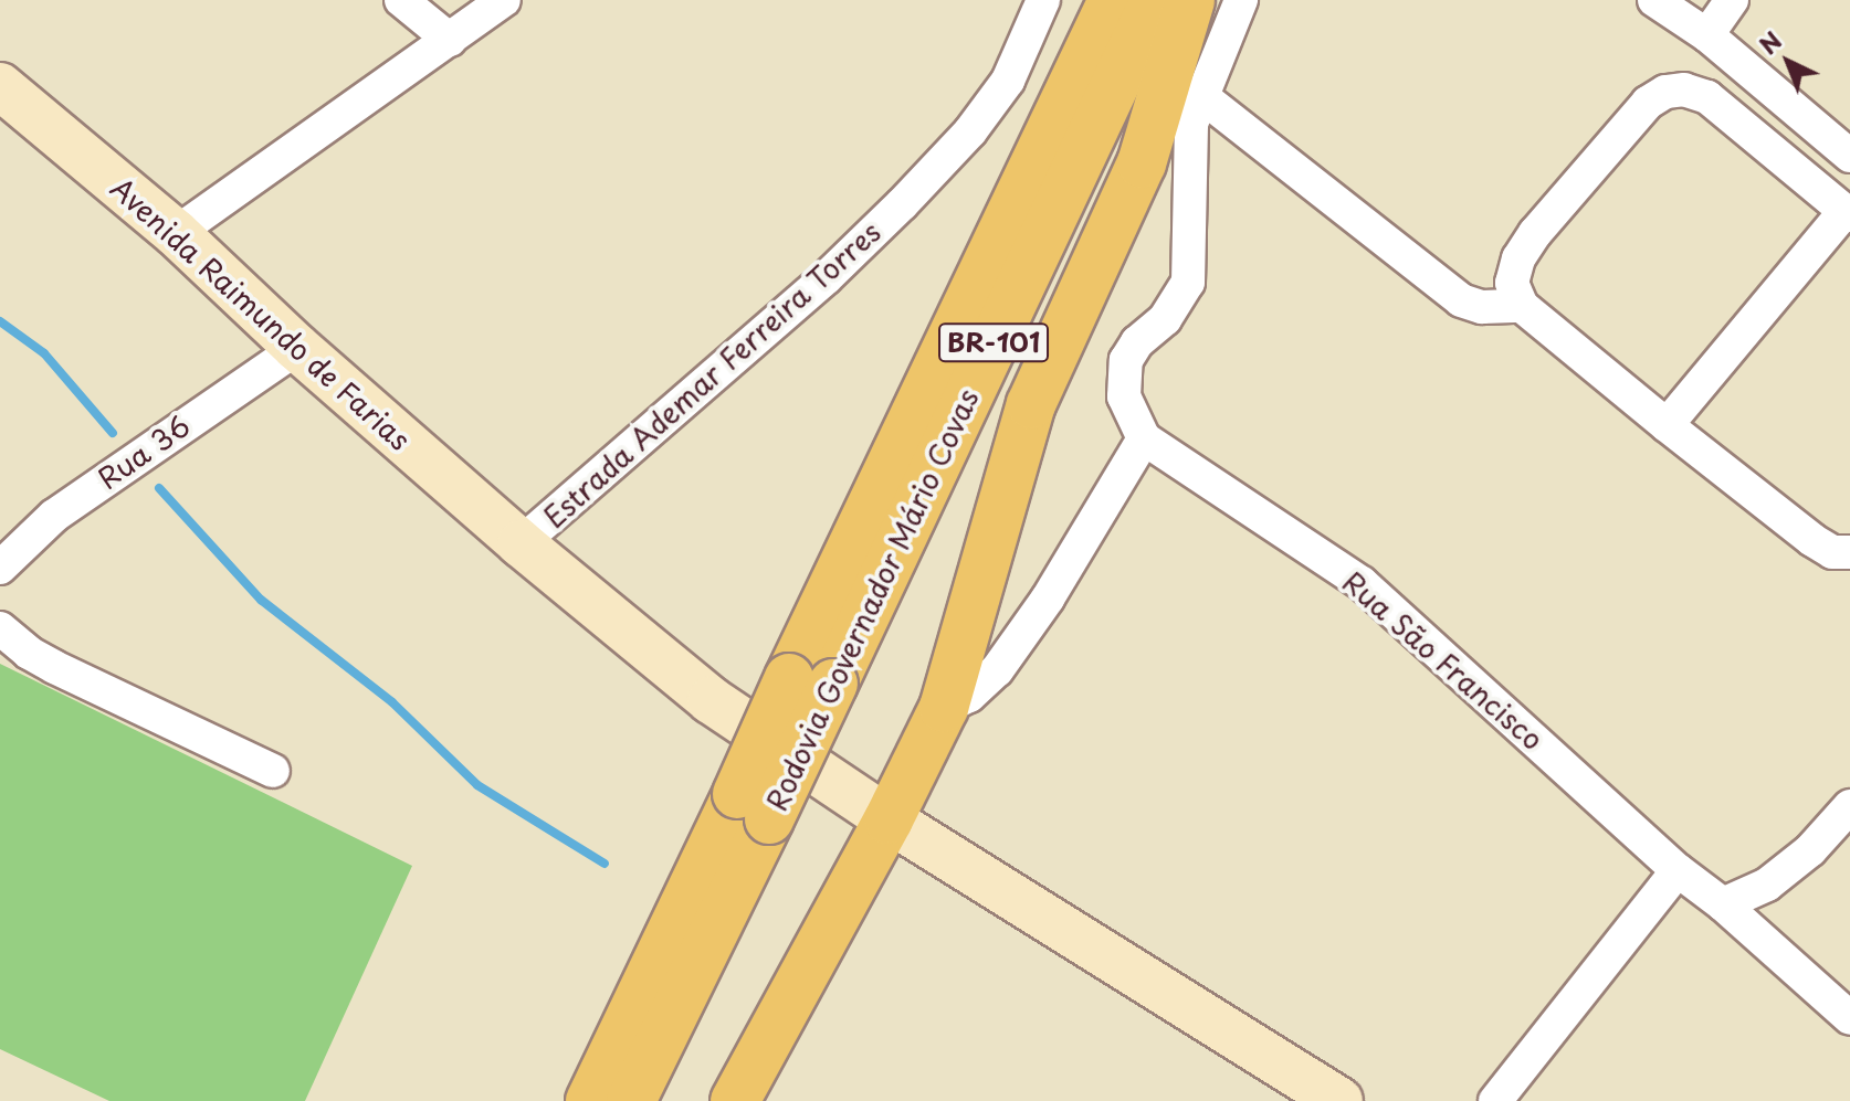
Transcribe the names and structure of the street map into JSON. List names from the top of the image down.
{
  "streets": {
    "highway": ["BR-101", "Rodovia Governador Mário Covas"],
    "street": [
      "Avenida Raimundo de Farias",
      "Estrada Ademar Ferreira Torres",
      "Rua 36",
      "Rua São Francisco"
    ]
  },
  "crossings": [
    ["Avenida Raimundo de Farias", "Estrada Ademar Ferreira Torres"],
    ["Avenida Raimundo de Farias", "Rua 36"]
  ],
  "north": "top left"
}
